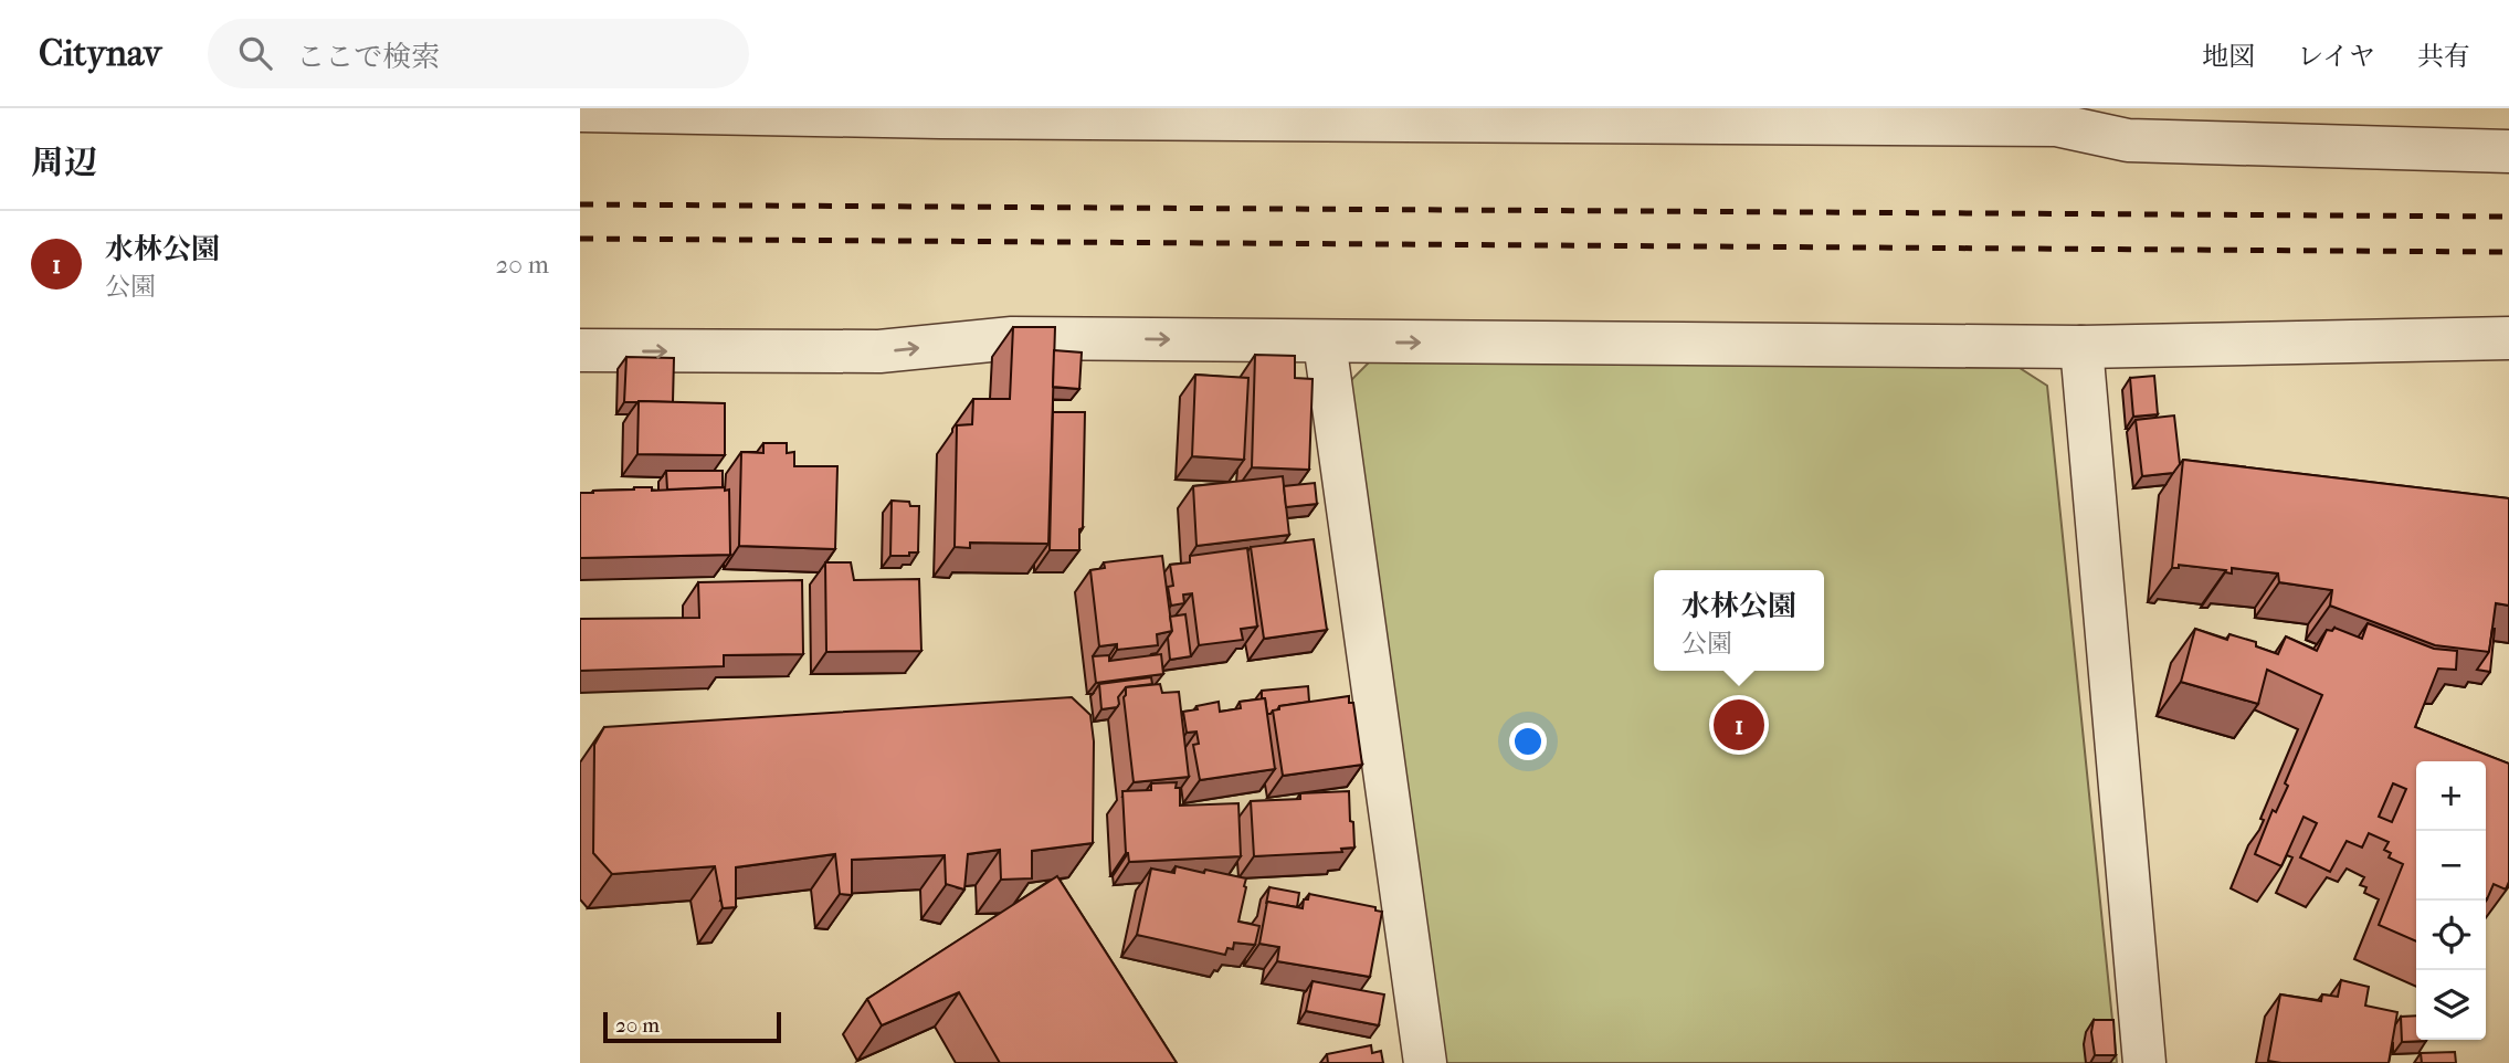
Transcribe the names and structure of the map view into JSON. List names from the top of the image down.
{
  "scale_bar": "20 m",
  "page": {
    "header": "Citynav",
    "search": "ここで検索",
    "nav": ["地図", "レイヤ", "共有"],
    "heading": "周辺",
    "list": [
      {
        "mark": "1",
        "name": "水林公園",
        "note": "公園",
        "value": "20 m"
      }
    ],
    "popup": ["水林公園", "公園"],
    "pins": "1",
    "map_buttons": ["+", "−"],
    "scale": "20 m"
  }
}
